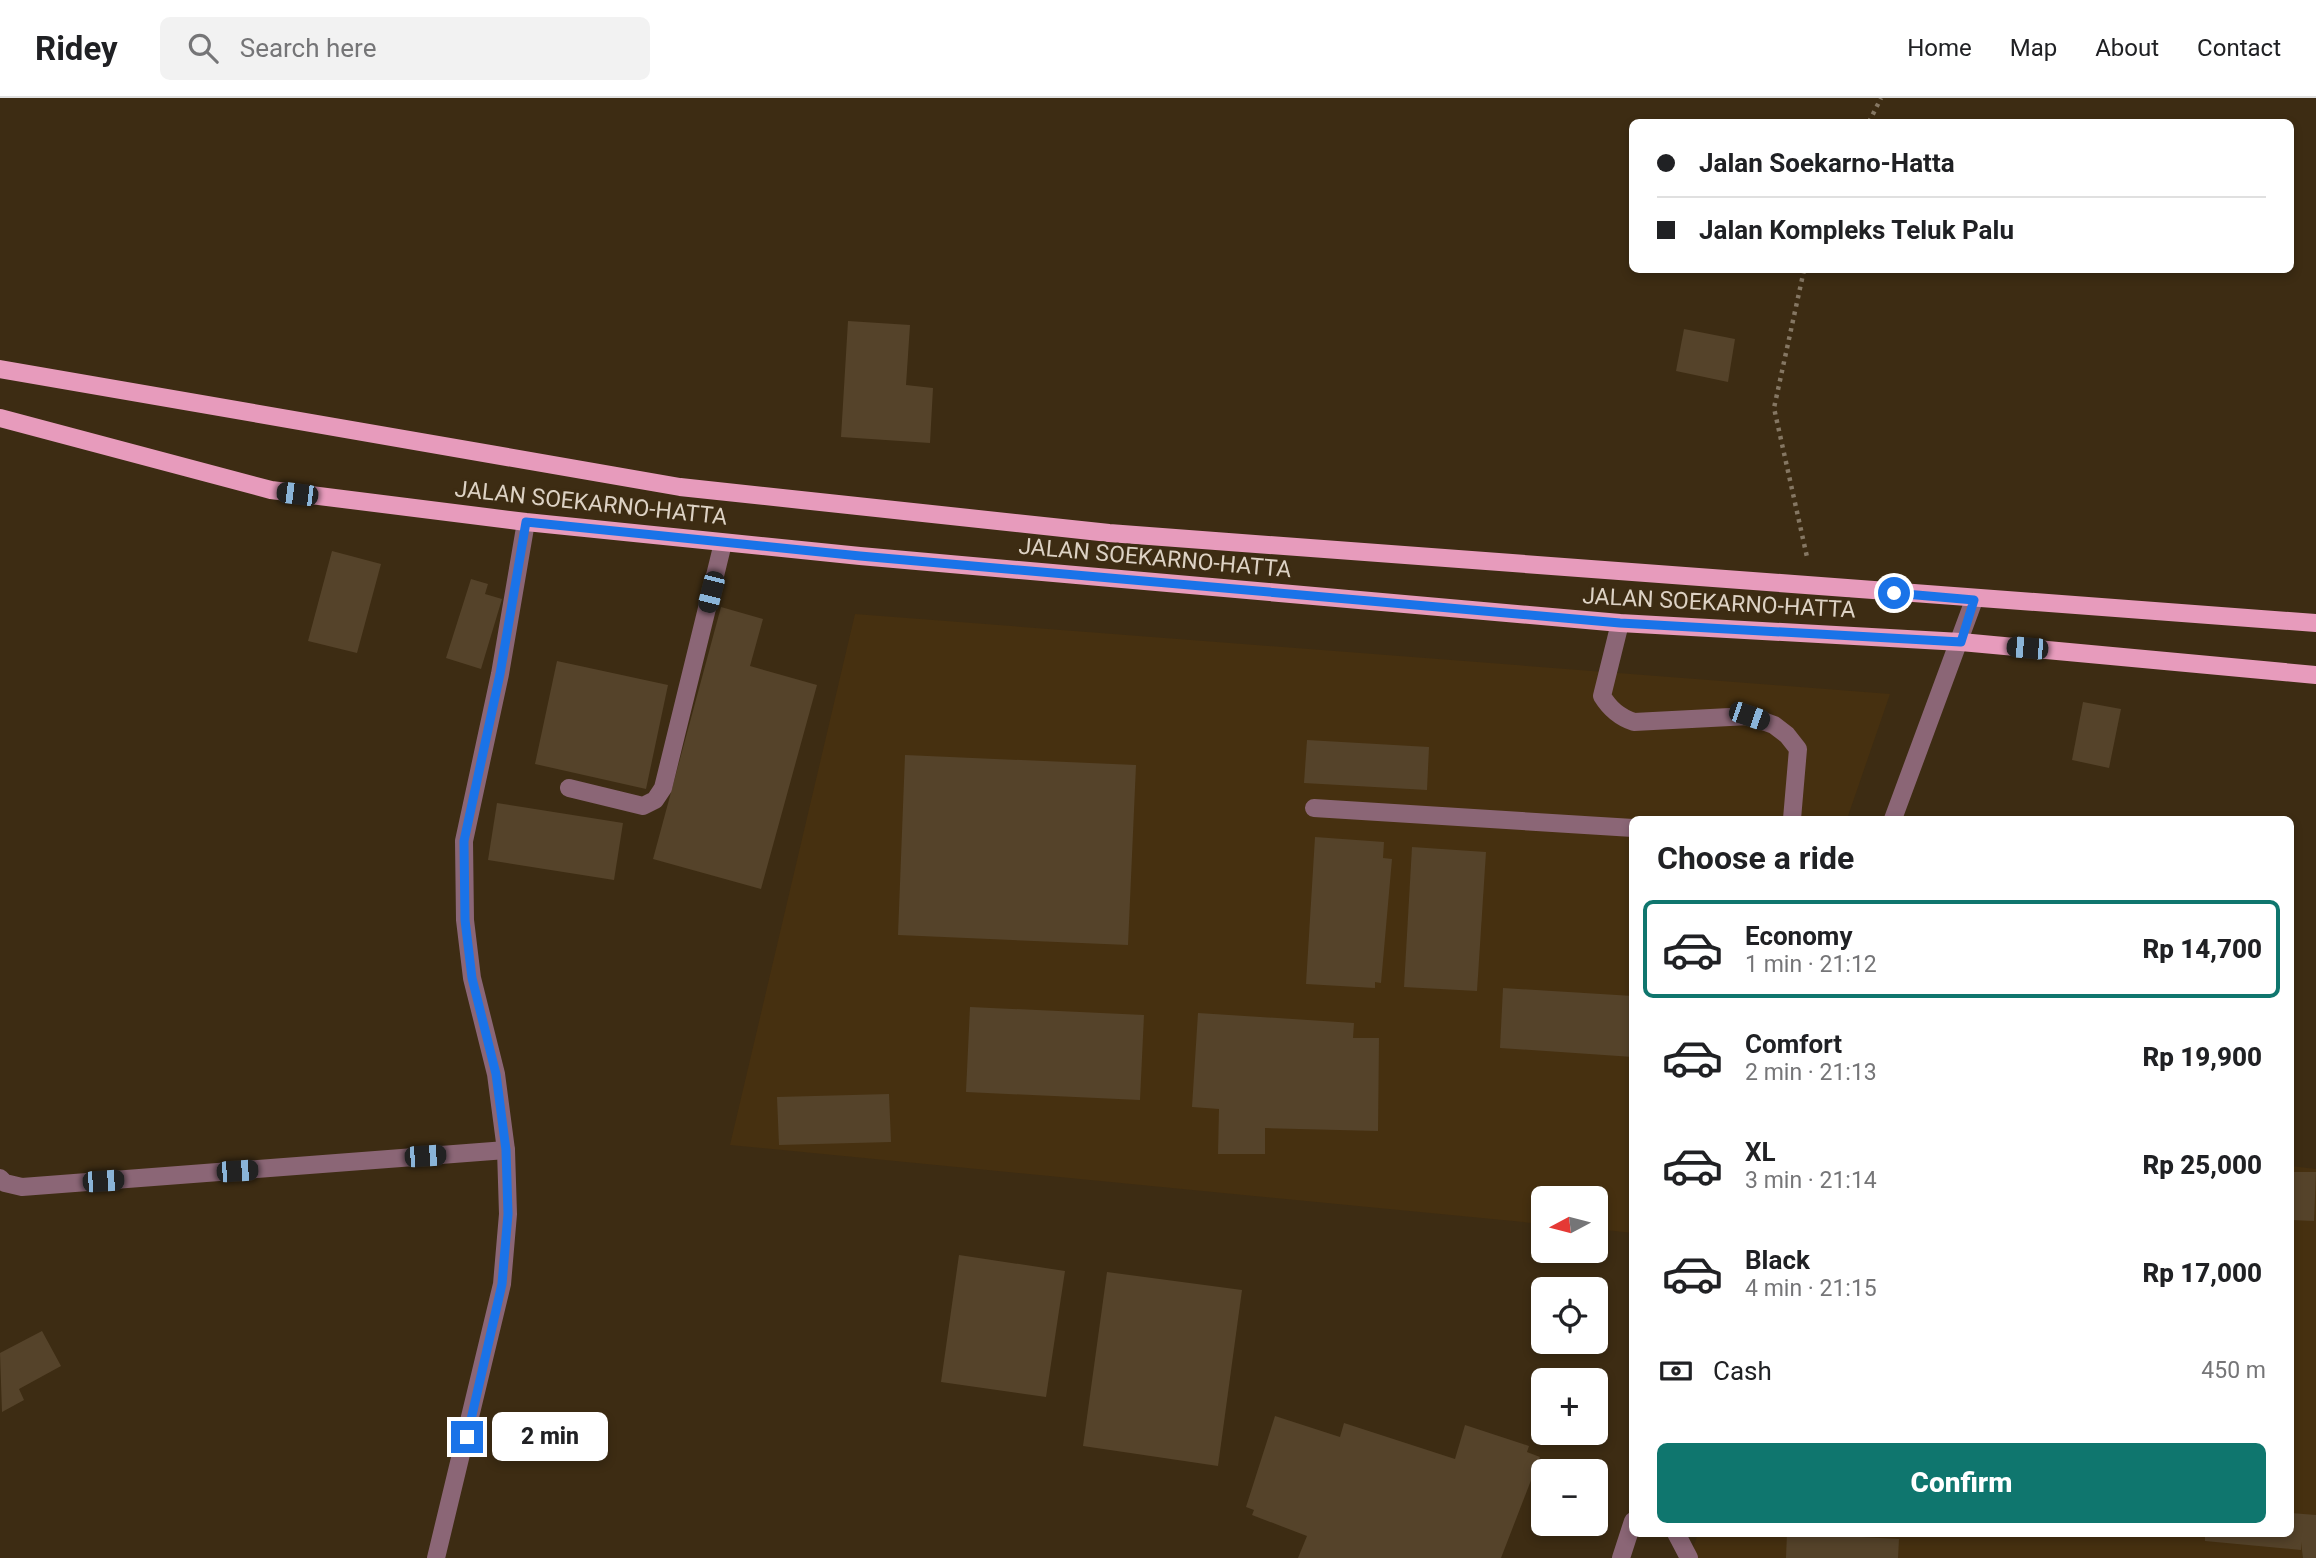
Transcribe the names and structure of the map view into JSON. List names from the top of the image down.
{
  "streets": {
    "main road": ["JALAN SOEKARNO-HATTA"]
  },
  "north": "left",
  "page": {
    "header": "Ridey",
    "search": "Search here",
    "nav": [
      "Home",
      "Map",
      "About",
      "Contact"
    ],
    "banner": ["Jalan Soekarno-Hatta", "Jalan Kompleks Teluk Palu"],
    "heading": "Choose a ride",
    "list": [
      {
        "name": "Economy",
        "note": "1 min · 21:12",
        "value": "Rp 14,700"
      },
      {
        "name": "Comfort",
        "note": "2 min · 21:13",
        "value": "Rp 19,900"
      },
      {
        "name": "XL",
        "note": "3 min · 21:14",
        "value": "Rp 25,000"
      },
      {
        "name": "Black",
        "note": "4 min · 21:15",
        "value": "Rp 17,000"
      }
    ],
    "map_buttons": ["+", "−"],
    "pay": ["Cash", "450 m"],
    "bubble": "2 min",
    "buttons": "Confirm"
  }
}
